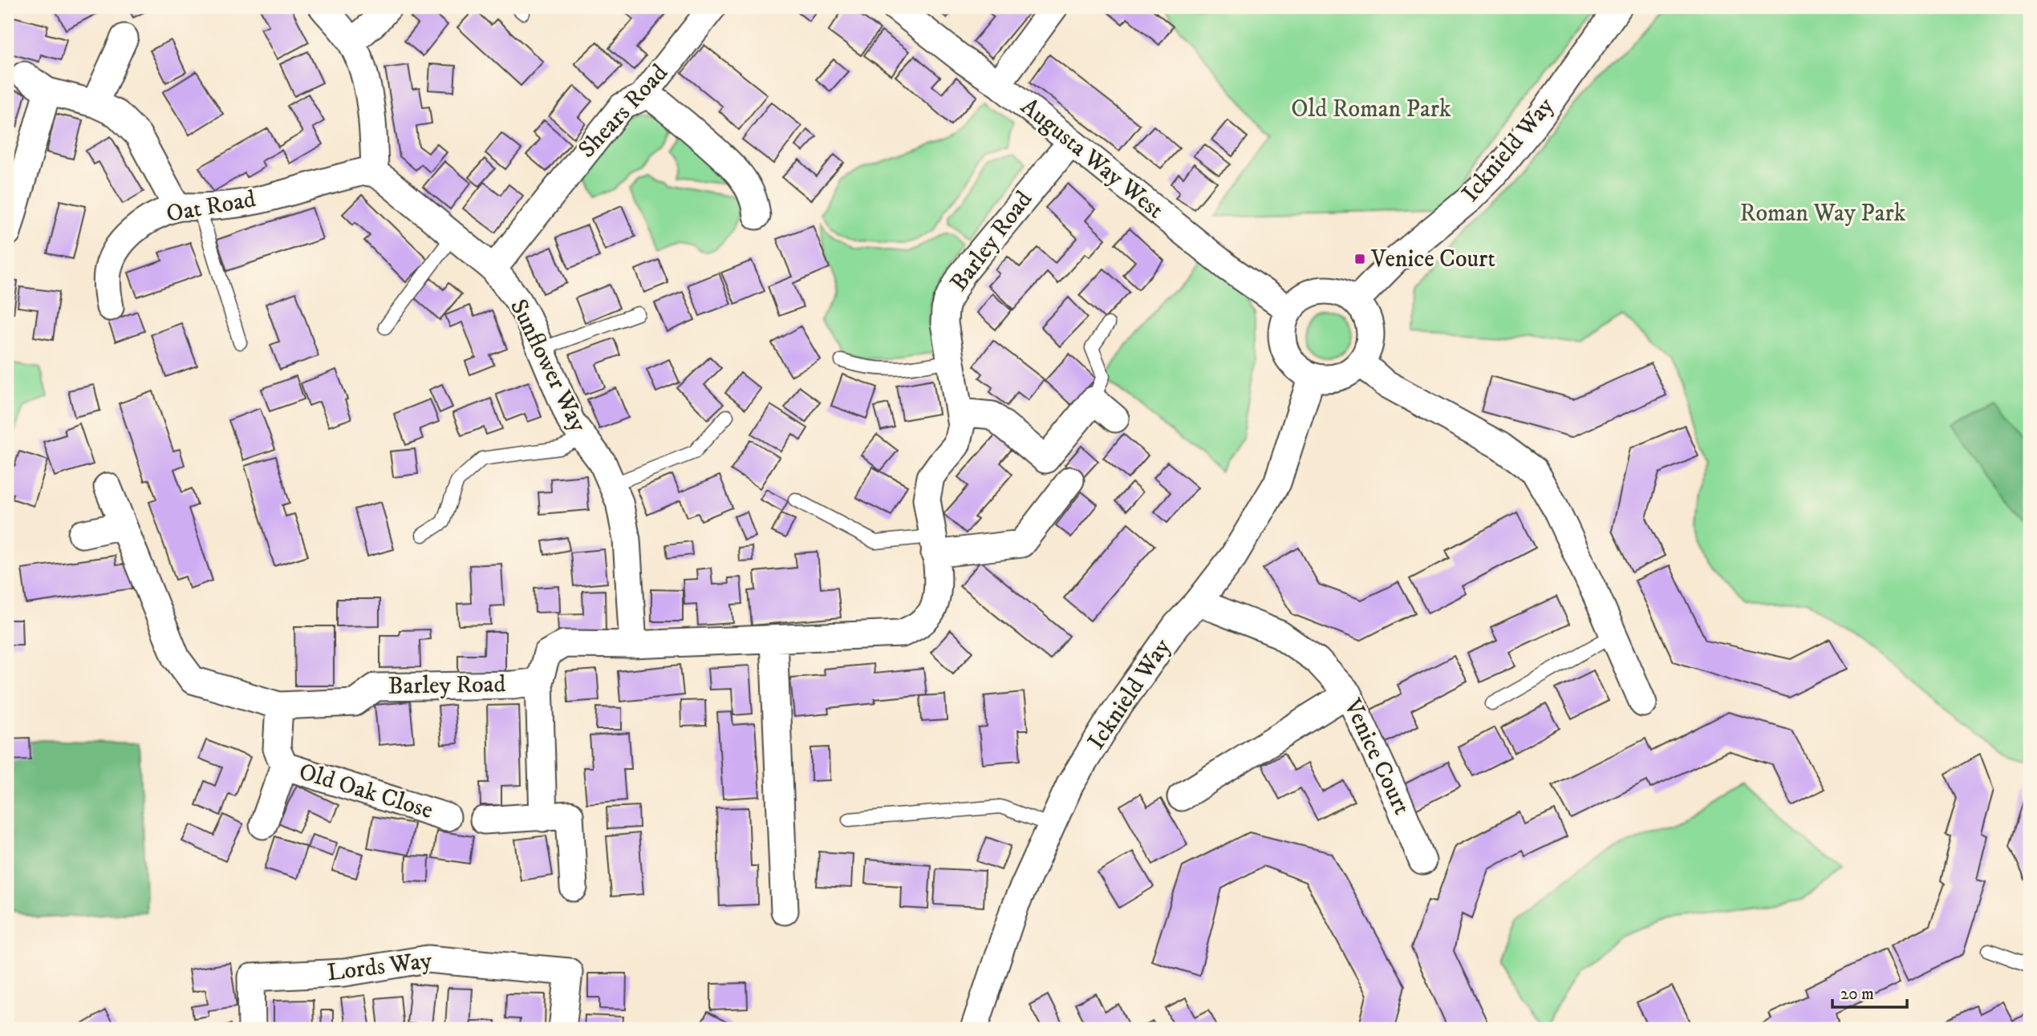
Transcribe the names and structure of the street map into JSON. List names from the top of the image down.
{
  "streets": {
    "street": [
      "Shears Road",
      "Icknield Way",
      "Augusta Way West",
      "Oat Road",
      "Barley Road",
      "Sunflower Way",
      "Venice Court",
      "Old Oak Close",
      "Lords Way"
    ]
  },
  "crossings": [
    ["Shears Road", "Sunflower Way"],
    ["Icknield Way", "Augusta Way West"],
    ["Icknield Way", "Venice Court"],
    ["Augusta Way West", "Barley Road"],
    ["Oat Road", "Sunflower Way"],
    ["Barley Road", "Sunflower Way"],
    ["Barley Road", "Old Oak Close"]
  ],
  "parks": ["Old Roman Park", "Roman Way Park"],
  "places": {
    "transit": ["Venice Court"]
  },
  "scale_bar": "20 m"
}
